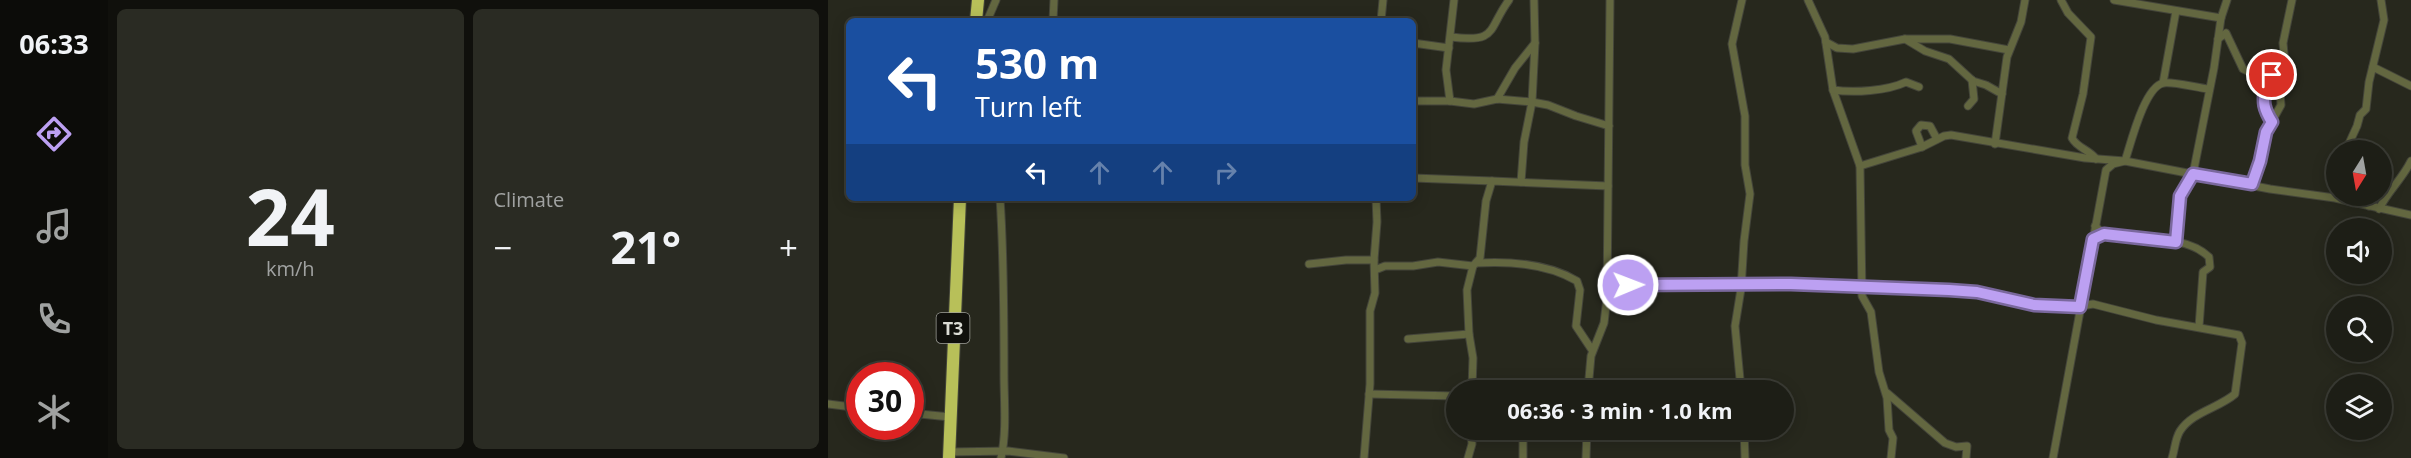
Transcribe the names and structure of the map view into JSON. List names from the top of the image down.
{
  "streets": {
    "highway": ["T3"]
  },
  "north": "bottom",
  "page": {
    "tabs": "06:33",
    "tile": [
      ["24", "km/h"],
      "Climate"
    ],
    "turn": ["530 m", "Turn left"],
    "heat": ["−", "21°", "+"],
    "limit": "30",
    "trip": "06:36 · 3 min · 1.0 km"
  }
}
